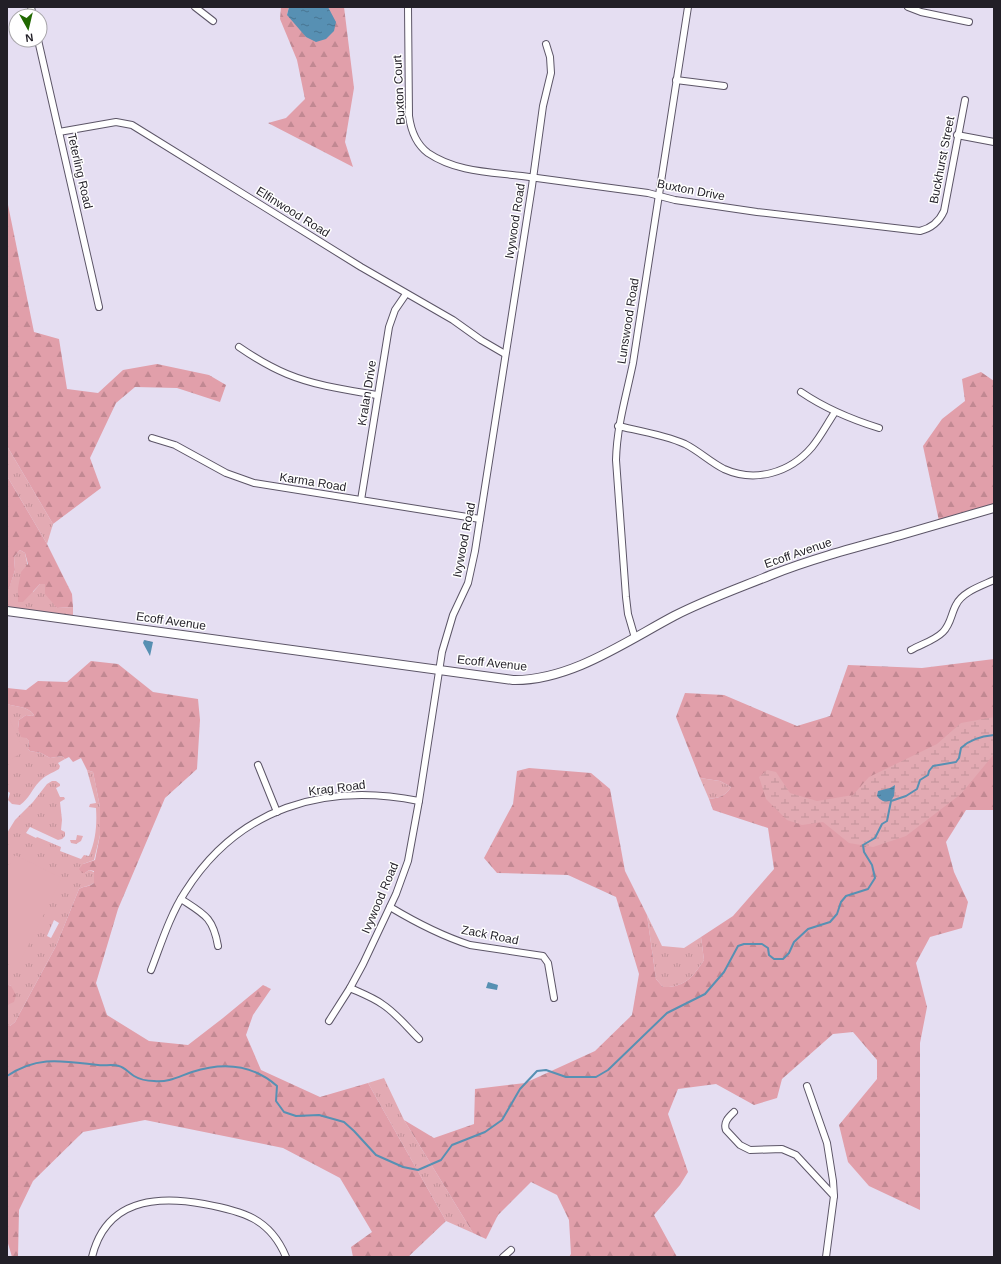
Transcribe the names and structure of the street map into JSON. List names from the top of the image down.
{
  "streets": {
    "street": [
      "Buxton Court",
      "Buckhurst Street",
      "Teterling Road",
      "Buxton Drive",
      "Elfinwood Road",
      "Ivywood Road",
      "Lunswood Road",
      "Kralan Drive",
      "Karma Road",
      "Ecoff Avenue",
      "Krag Road",
      "Zack Road"
    ]
  },
  "crossings": [
    ["Buxton Court", "Buxton Drive"],
    ["Buxton Court", "Ivywood Road"],
    ["Buckhurst Street", "Buxton Drive"],
    ["Teterling Road", "Elfinwood Road"],
    ["Buxton Drive", "Ivywood Road"],
    ["Buxton Drive", "Lunswood Road"],
    ["Elfinwood Road", "Ivywood Road"],
    ["Elfinwood Road", "Kralan Drive"],
    ["Ivywood Road", "Karma Road"],
    ["Ivywood Road", "Ecoff Avenue"],
    ["Ivywood Road", "Krag Road"],
    ["Ivywood Road", "Zack Road"],
    ["Lunswood Road", "Ecoff Avenue"],
    ["Kralan Drive", "Karma Road"]
  ],
  "north": "bottom"
}
